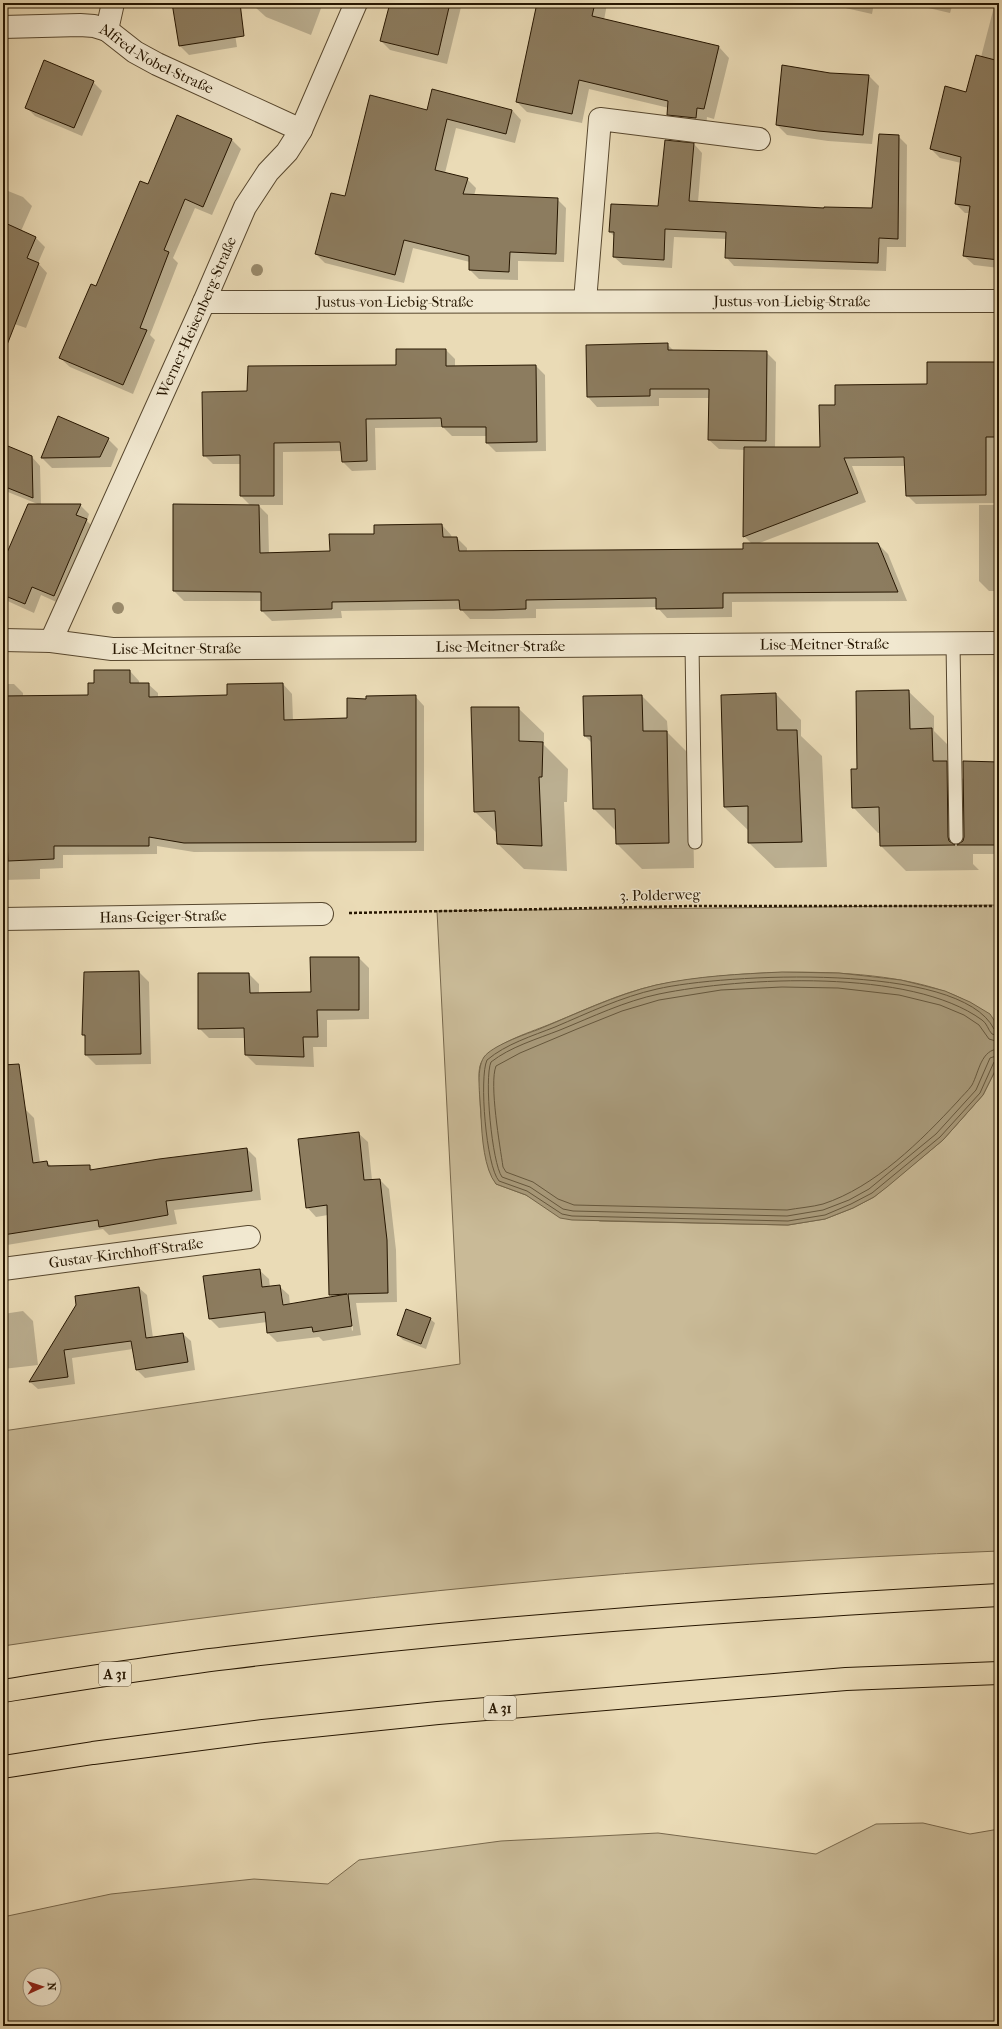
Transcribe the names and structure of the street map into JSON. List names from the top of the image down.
{
  "streets": {
    "highway": ["A 31"],
    "street": [
      "Alfred-Nobel-Straße",
      "Justus-von-Liebig-Straße",
      "Werner-Heisenberg-Straße",
      "Lise-Meitner-Straße",
      "Hans-Geiger-Straße",
      "Gustav-Kirchhoff-Straße"
    ],
    "path": ["3. Polderweg"]
  },
  "crossings": [
    ["Alfred-Nobel-Straße", "Werner-Heisenberg-Straße"],
    ["Justus-von-Liebig-Straße", "Werner-Heisenberg-Straße"],
    ["Werner-Heisenberg-Straße", "Lise-Meitner-Straße"],
    ["3. Polderweg", "Hans-Geiger-Straße"]
  ],
  "north": "right"
}
